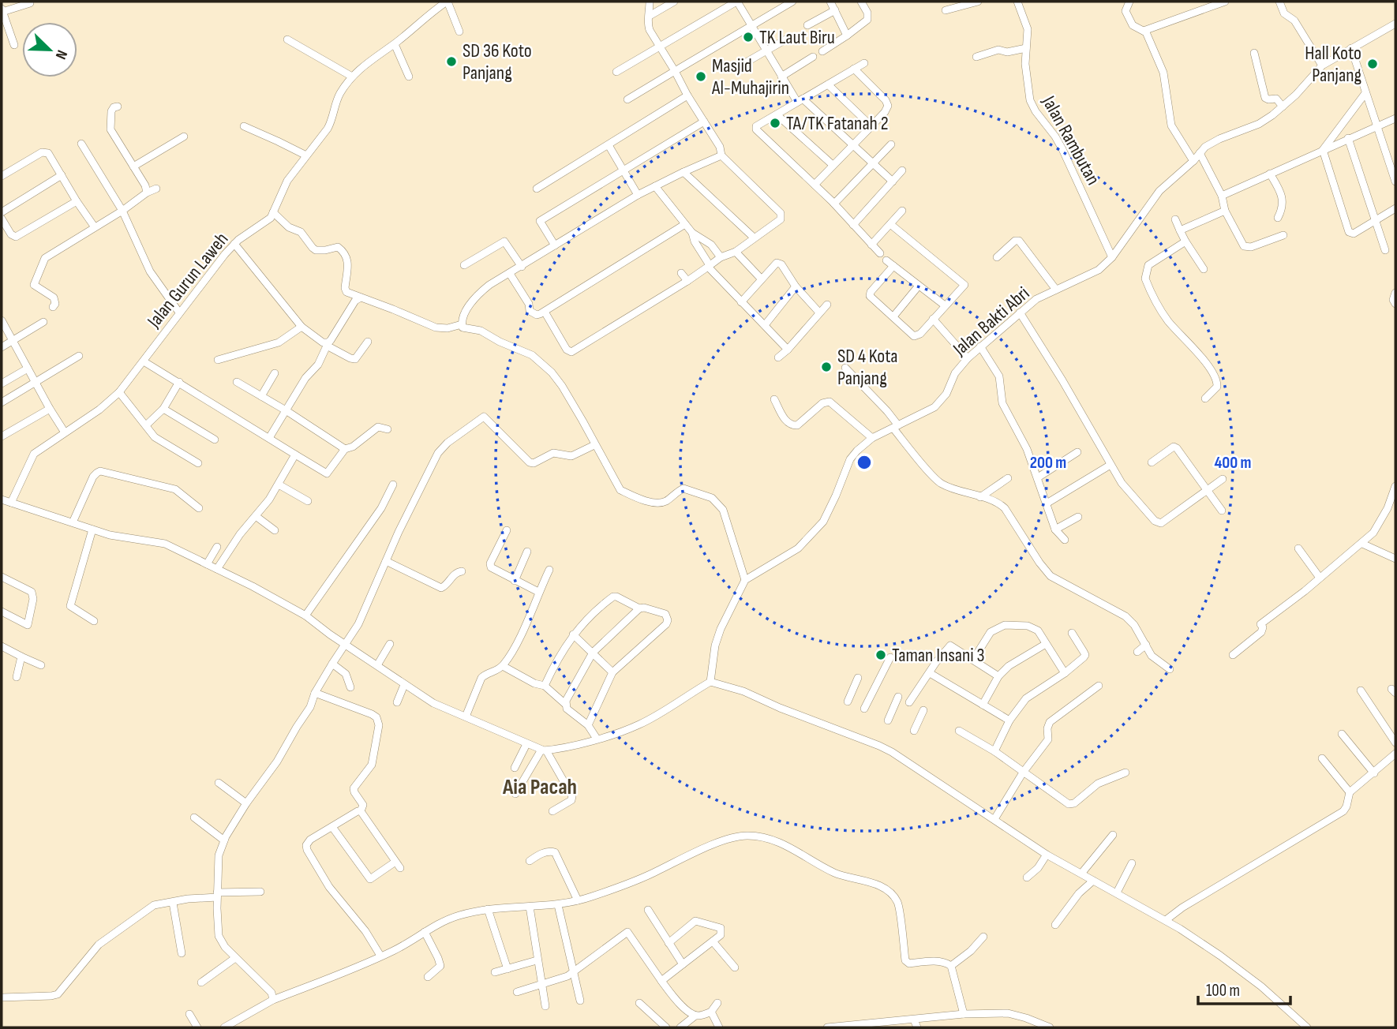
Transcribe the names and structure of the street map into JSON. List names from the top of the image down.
{
  "streets": {
    "street": ["Jalan Rambutan", "Jalan Gurun Laweh", "Jalan Bakti Abri"]
  },
  "crossings": [
    ["Jalan Rambutan", "Jalan Bakti Abri"]
  ],
  "districts": ["Aia Pacah"],
  "places": [
    "TK Laut Biru",
    "SD 36 Koto Panjang",
    "Hall Koto Panjang",
    "Masjid Al-Muhajirin",
    "TA/TK Fatanah 2",
    "SD 4 Kota Panjang",
    "Taman Insani 3"
  ],
  "scale_bar": "100 m",
  "north": "bottom right",
  "rings": ["200 m", "400 m"]
}
